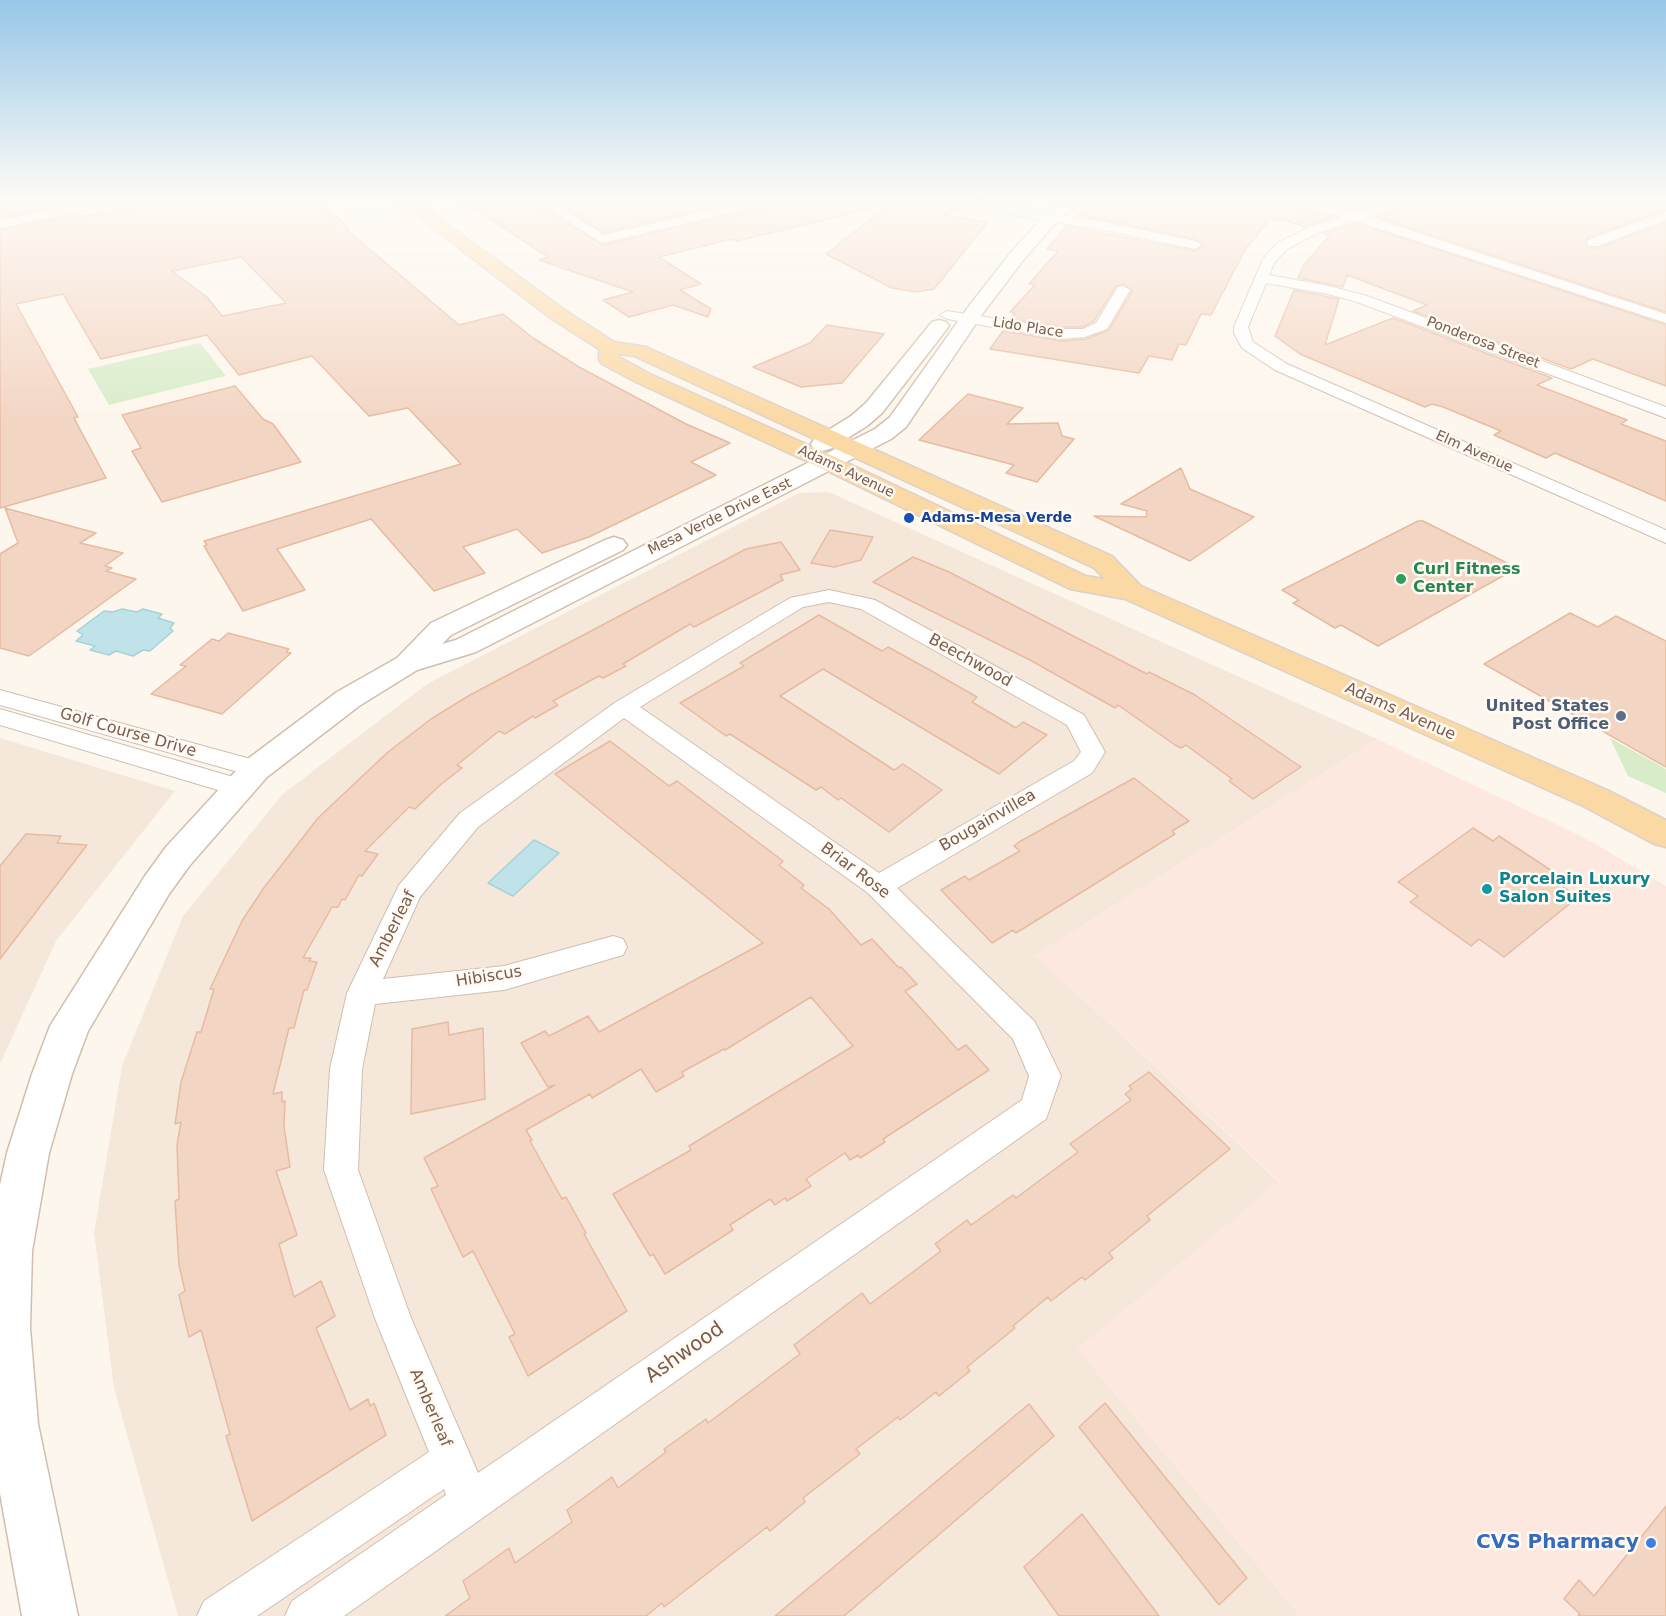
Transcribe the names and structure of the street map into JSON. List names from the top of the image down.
{
  "streets": {
    "main road": ["Adams Avenue"],
    "street": [
      "Lido Place",
      "Ponderosa Street",
      "Elm Avenue",
      "Mesa Verde Drive East",
      "Beechwood",
      "Golf Course Drive",
      "Bougainvillea",
      "Briar Rose",
      "Amberleaf",
      "Hibiscus",
      "Ashwood"
    ]
  },
  "crossings": [
    ["Lido Place", "Mesa Verde Drive East"],
    ["Ponderosa Street", "Elm Avenue"],
    ["Adams Avenue", "Mesa Verde Drive East"],
    ["Mesa Verde Drive East", "Golf Course Drive"],
    ["Beechwood", "Bougainvillea"],
    ["Beechwood", "Amberleaf"],
    ["Bougainvillea", "Briar Rose"],
    ["Briar Rose", "Amberleaf"],
    ["Briar Rose", "Ashwood"],
    ["Amberleaf", "Hibiscus"],
    ["Amberleaf", "Ashwood"]
  ],
  "places": [
    "Adams-Mesa Verde",
    "Curl Fitness Center",
    "United States Post Office",
    "Porcelain Luxury Salon Suites",
    "CVS Pharmacy"
  ]
}
